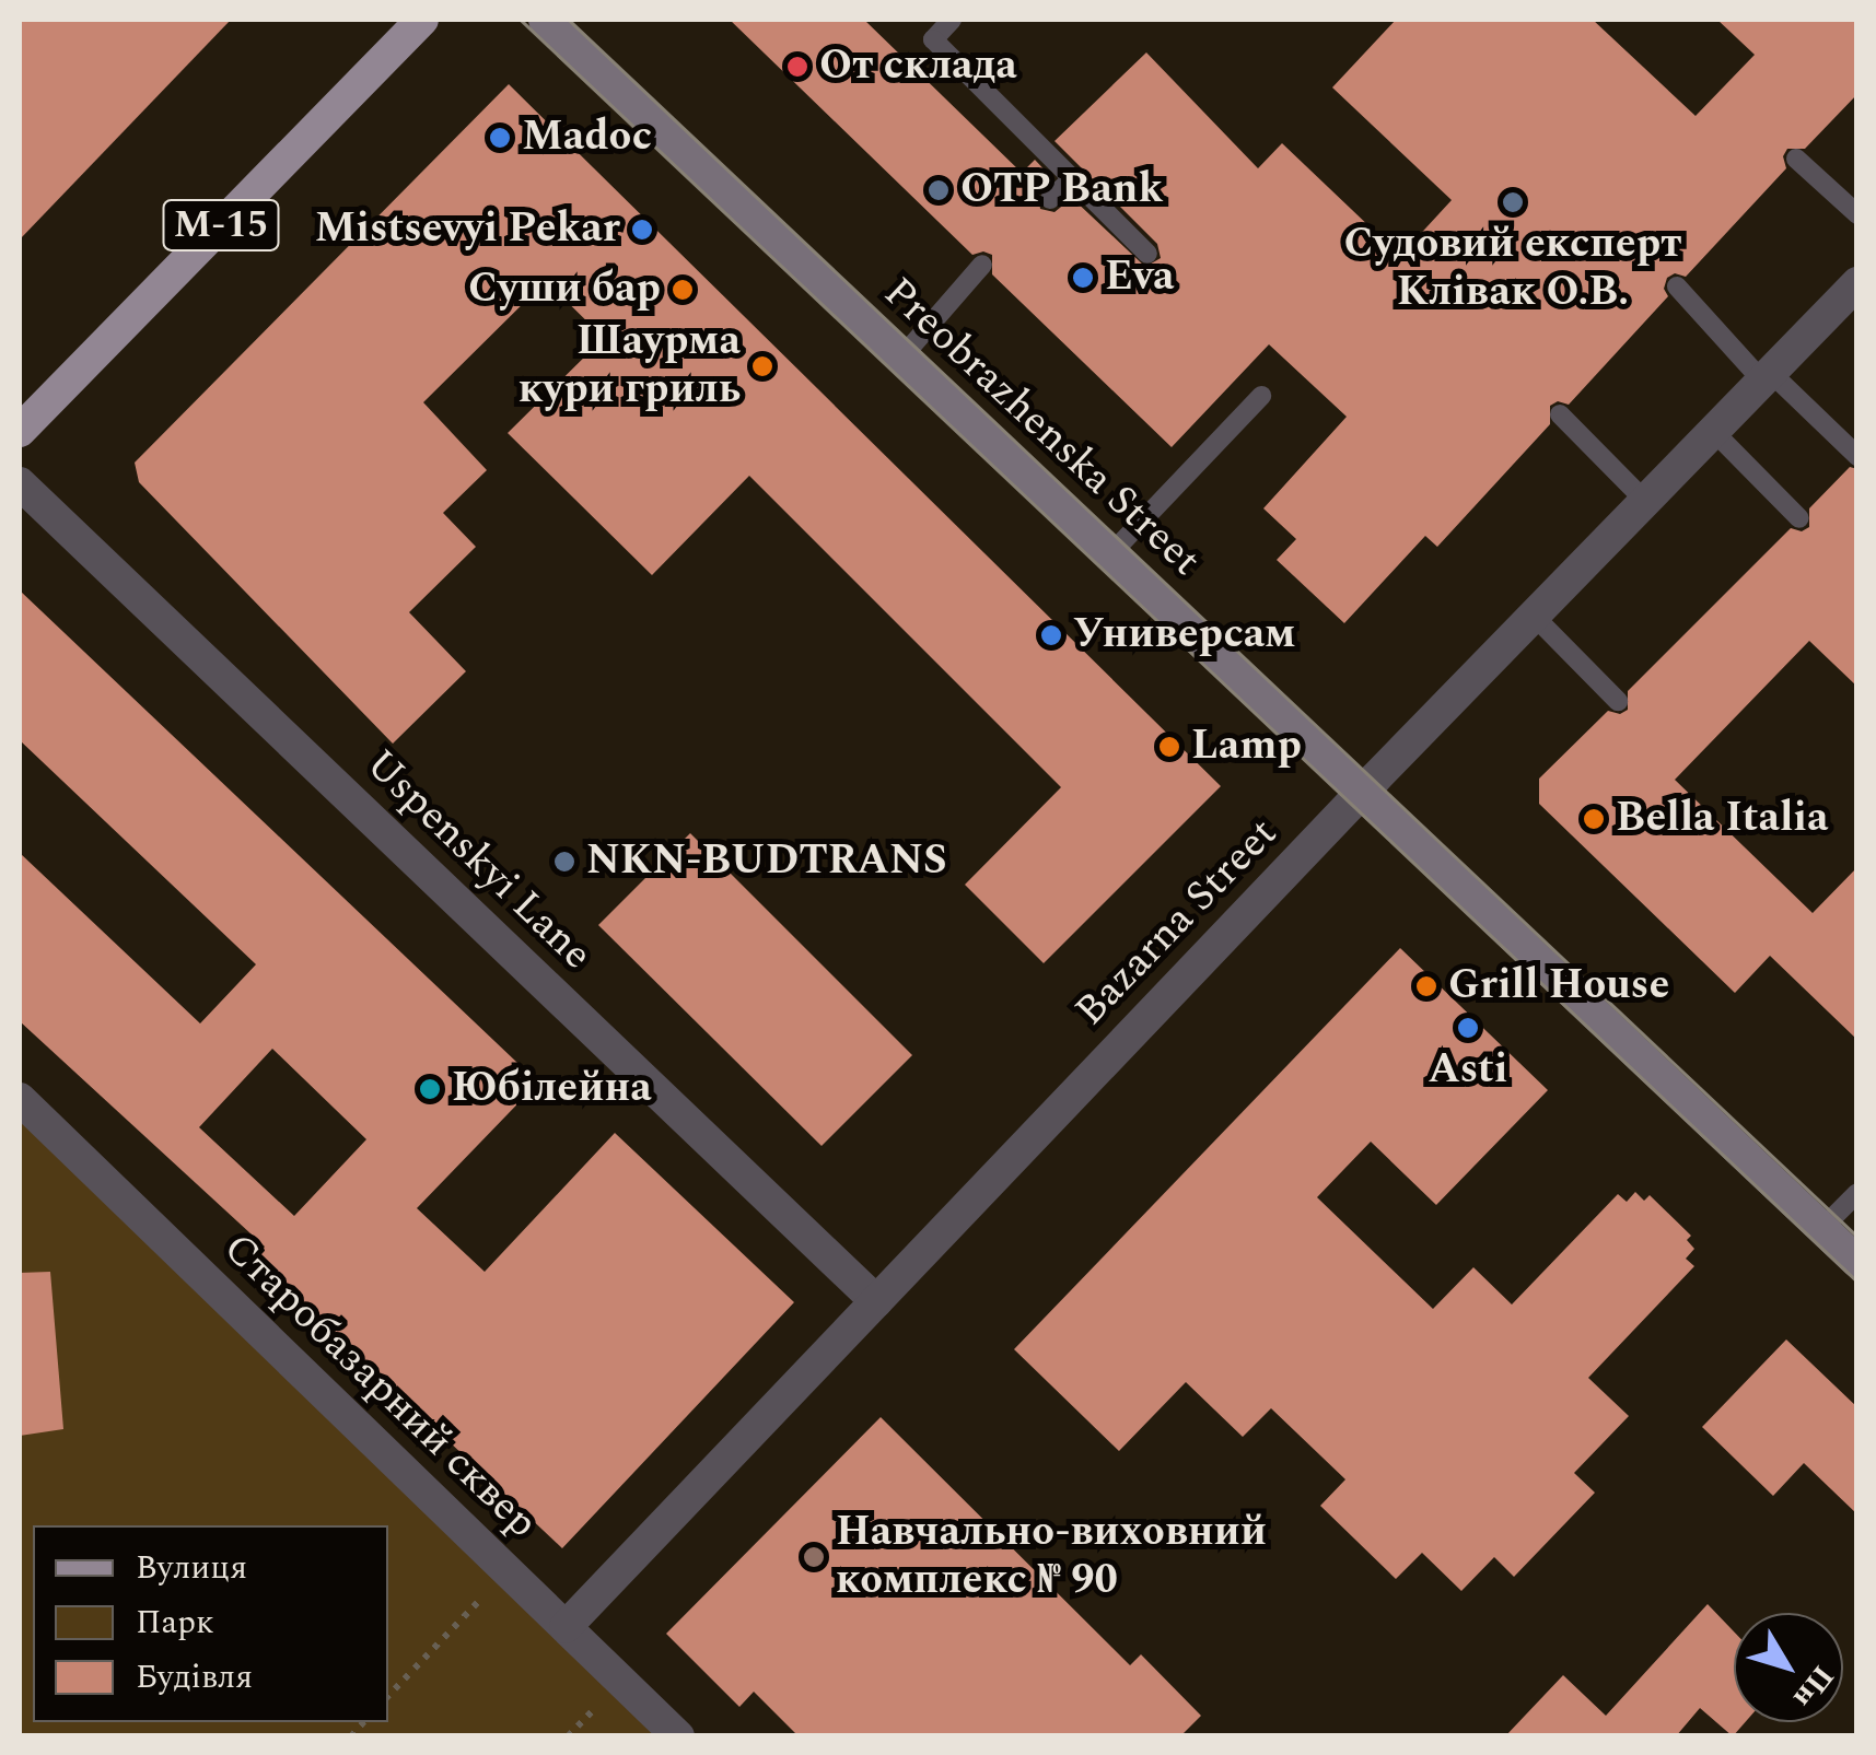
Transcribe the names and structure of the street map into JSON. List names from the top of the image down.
{
  "streets": {
    "main road": ["М-15", "Preobrazhenska Street"],
    "street": ["Uspenskyi Lane", "Bazarna Street", "Старобазарний сквер"]
  },
  "crossings": [
    ["Preobrazhenska Street", "Bazarna Street"],
    ["Uspenskyi Lane", "Bazarna Street"],
    ["Bazarna Street", "Старобазарний сквер"]
  ],
  "places": [
    "От склада",
    "Madoc",
    "OTP Bank",
    "Судовий експерт Клівак О.В.",
    "Mistsevyi Pekar",
    "Eva",
    "Суши бар",
    "Шаурма кури гриль",
    "Универсам",
    "Lamp",
    "Bella Italia",
    "NKN-BUDTRANS",
    "Grill House",
    "Asti",
    "Юбілейна",
    "Навчально-виховний комплекс № 90"
  ],
  "legend": ["Вулиця", "Парк", "Будівля"],
  "north": "bottom right"
}
